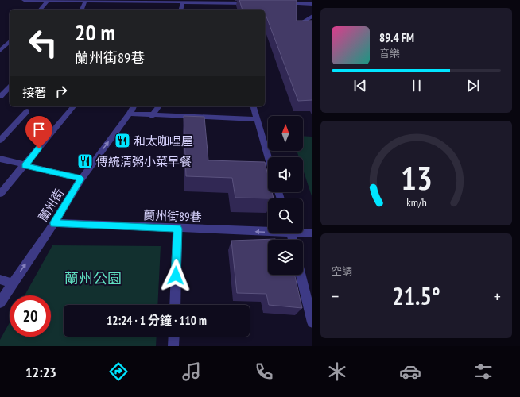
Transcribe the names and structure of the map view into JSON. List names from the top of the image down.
{
  "streets": {
    "street": ["蘭州街", "蘭州街89巷"]
  },
  "crossings": [
    ["蘭州街", "蘭州街89巷"]
  ],
  "one_way": ["蘭州街89巷"],
  "parks": ["蘭州公園"],
  "places": {
    "restaurant": ["和太咖哩屋", "傳統清粥小菜早餐"]
  },
  "north": "top",
  "page": {
    "turn": ["20 m", "蘭州街89巷"],
    "song": ["89.4 FM", "音樂"],
    "then": "接著",
    "tile": "空調",
    "heat": ["−", "21.5°", "+"],
    "limit": "20",
    "trip": "12:24 · 1 分鐘 · 110 m",
    "tabs": "12:23",
    "gauge": ["13", "km/h"]
  }
}
